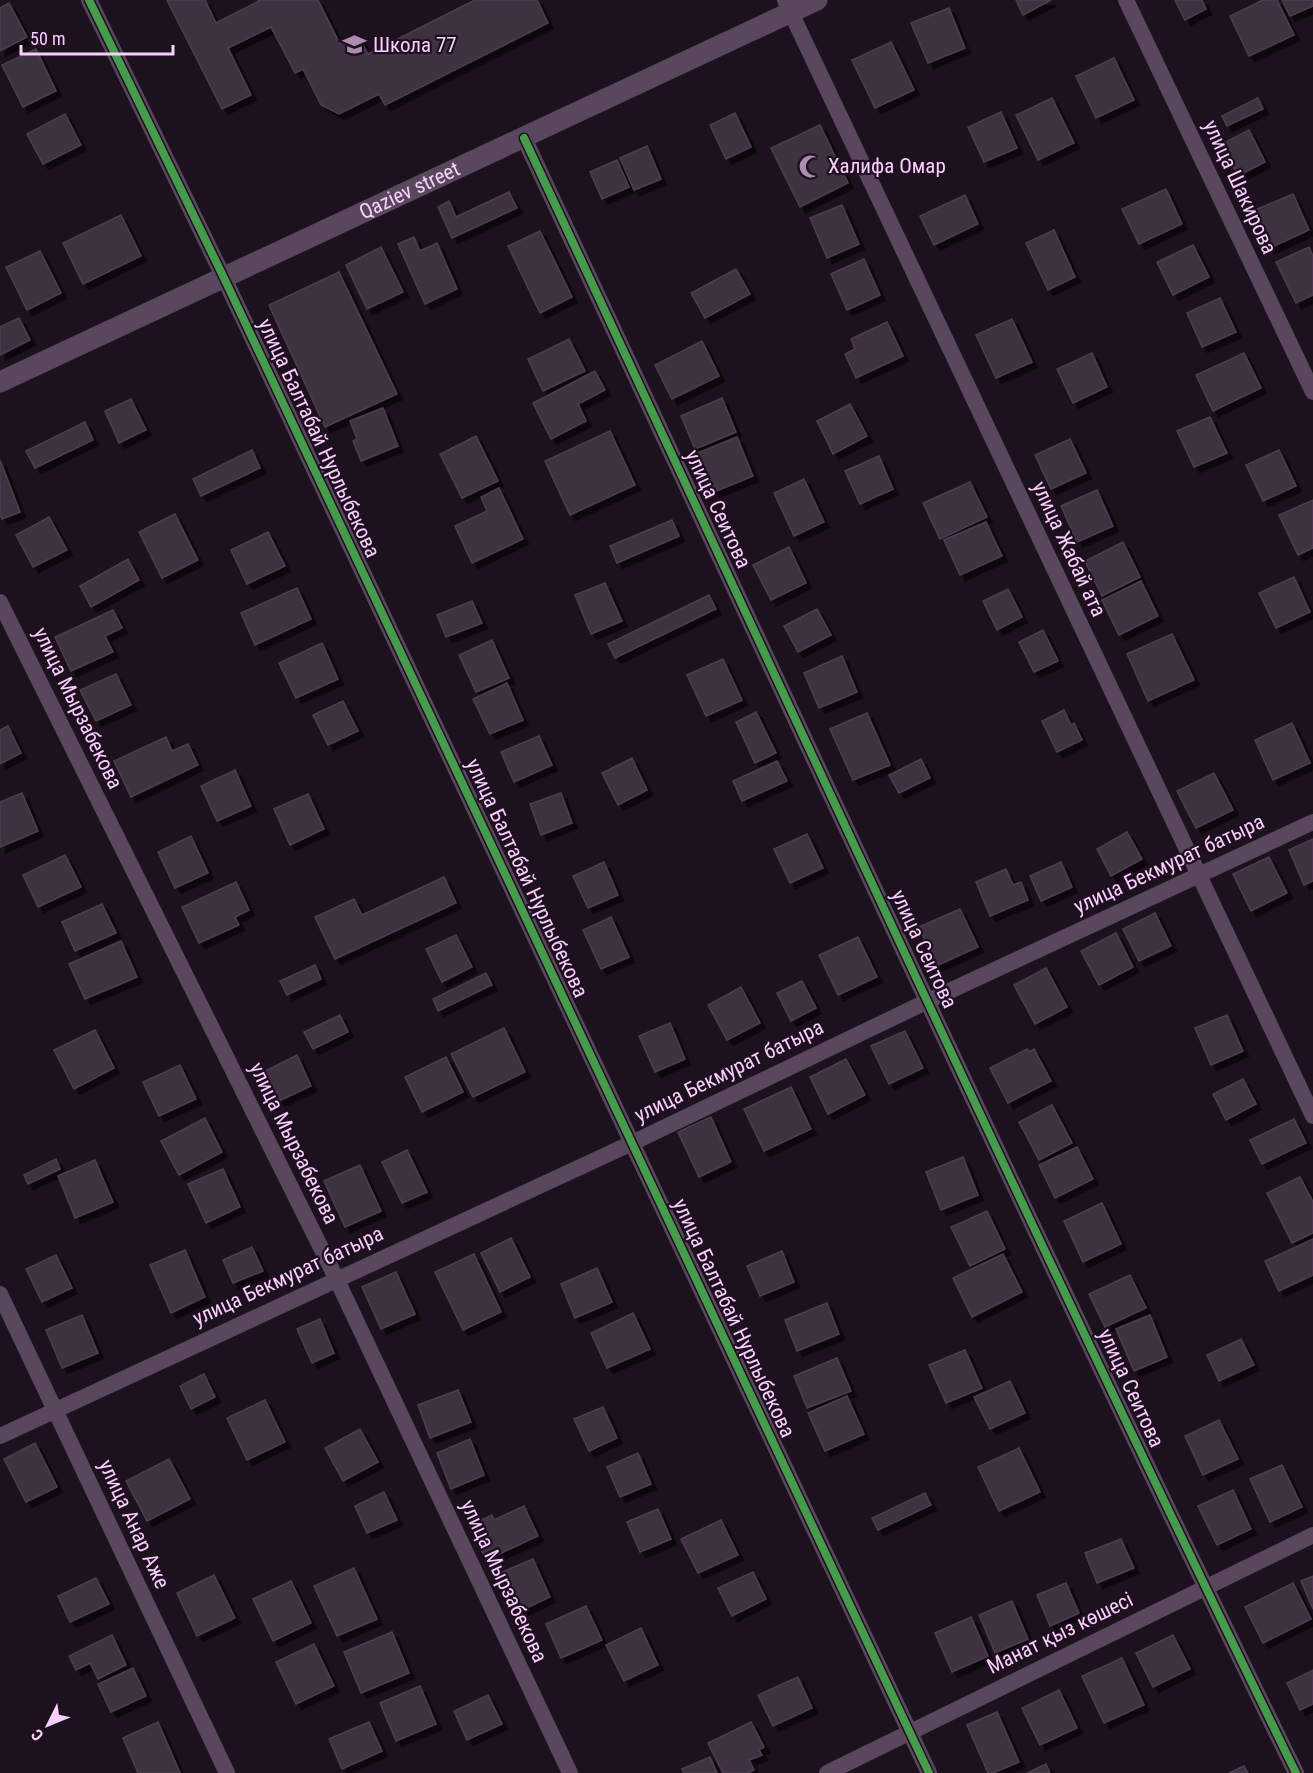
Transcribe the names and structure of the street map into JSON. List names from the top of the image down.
{
  "streets": {
    "street": [
      "улица Шакирова",
      "Qaziev street",
      "улица Балтабай Нурлыбекова",
      "улица Сеитова",
      "улица Жабай ата",
      "улица Мырзабекова",
      "улица Бекмурат батыра",
      "улица Анар Аже",
      "Манат қыз көшесі"
    ]
  },
  "crossings": [
    ["Qaziev street", "улица Балтабай Нурлыбекова"],
    ["Qaziev street", "улица Сеитова"],
    ["Qaziev street", "улица Жабай ата"],
    ["улица Балтабай Нурлыбекова", "улица Бекмурат батыра"],
    ["улица Балтабай Нурлыбекова", "Манат қыз көшесі"],
    ["улица Сеитова", "улица Бекмурат батыра"],
    ["улица Сеитова", "Манат қыз көшесі"],
    ["улица Жабай ата", "улица Бекмурат батыра"],
    ["улица Мырзабекова", "улица Бекмурат батыра"],
    ["улица Бекмурат батыра", "улица Анар Аже"]
  ],
  "places": {
    "school or university": ["Школа 77"],
    "mosque": ["Халифа Омар"]
  },
  "scale_bar": "50 m",
  "north": "bottom left"
}
